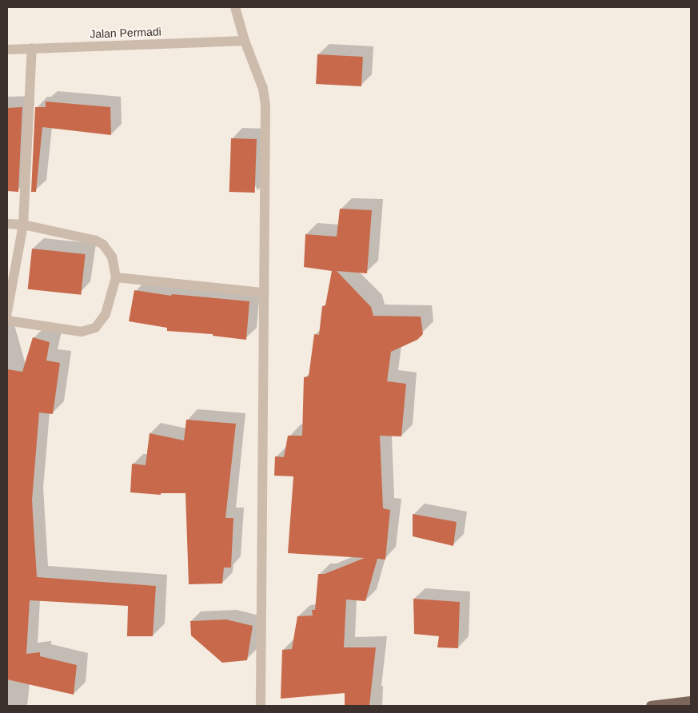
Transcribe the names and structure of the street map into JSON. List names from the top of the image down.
{
  "streets": {
    "street": ["Jalan Permadi"]
  }
}
